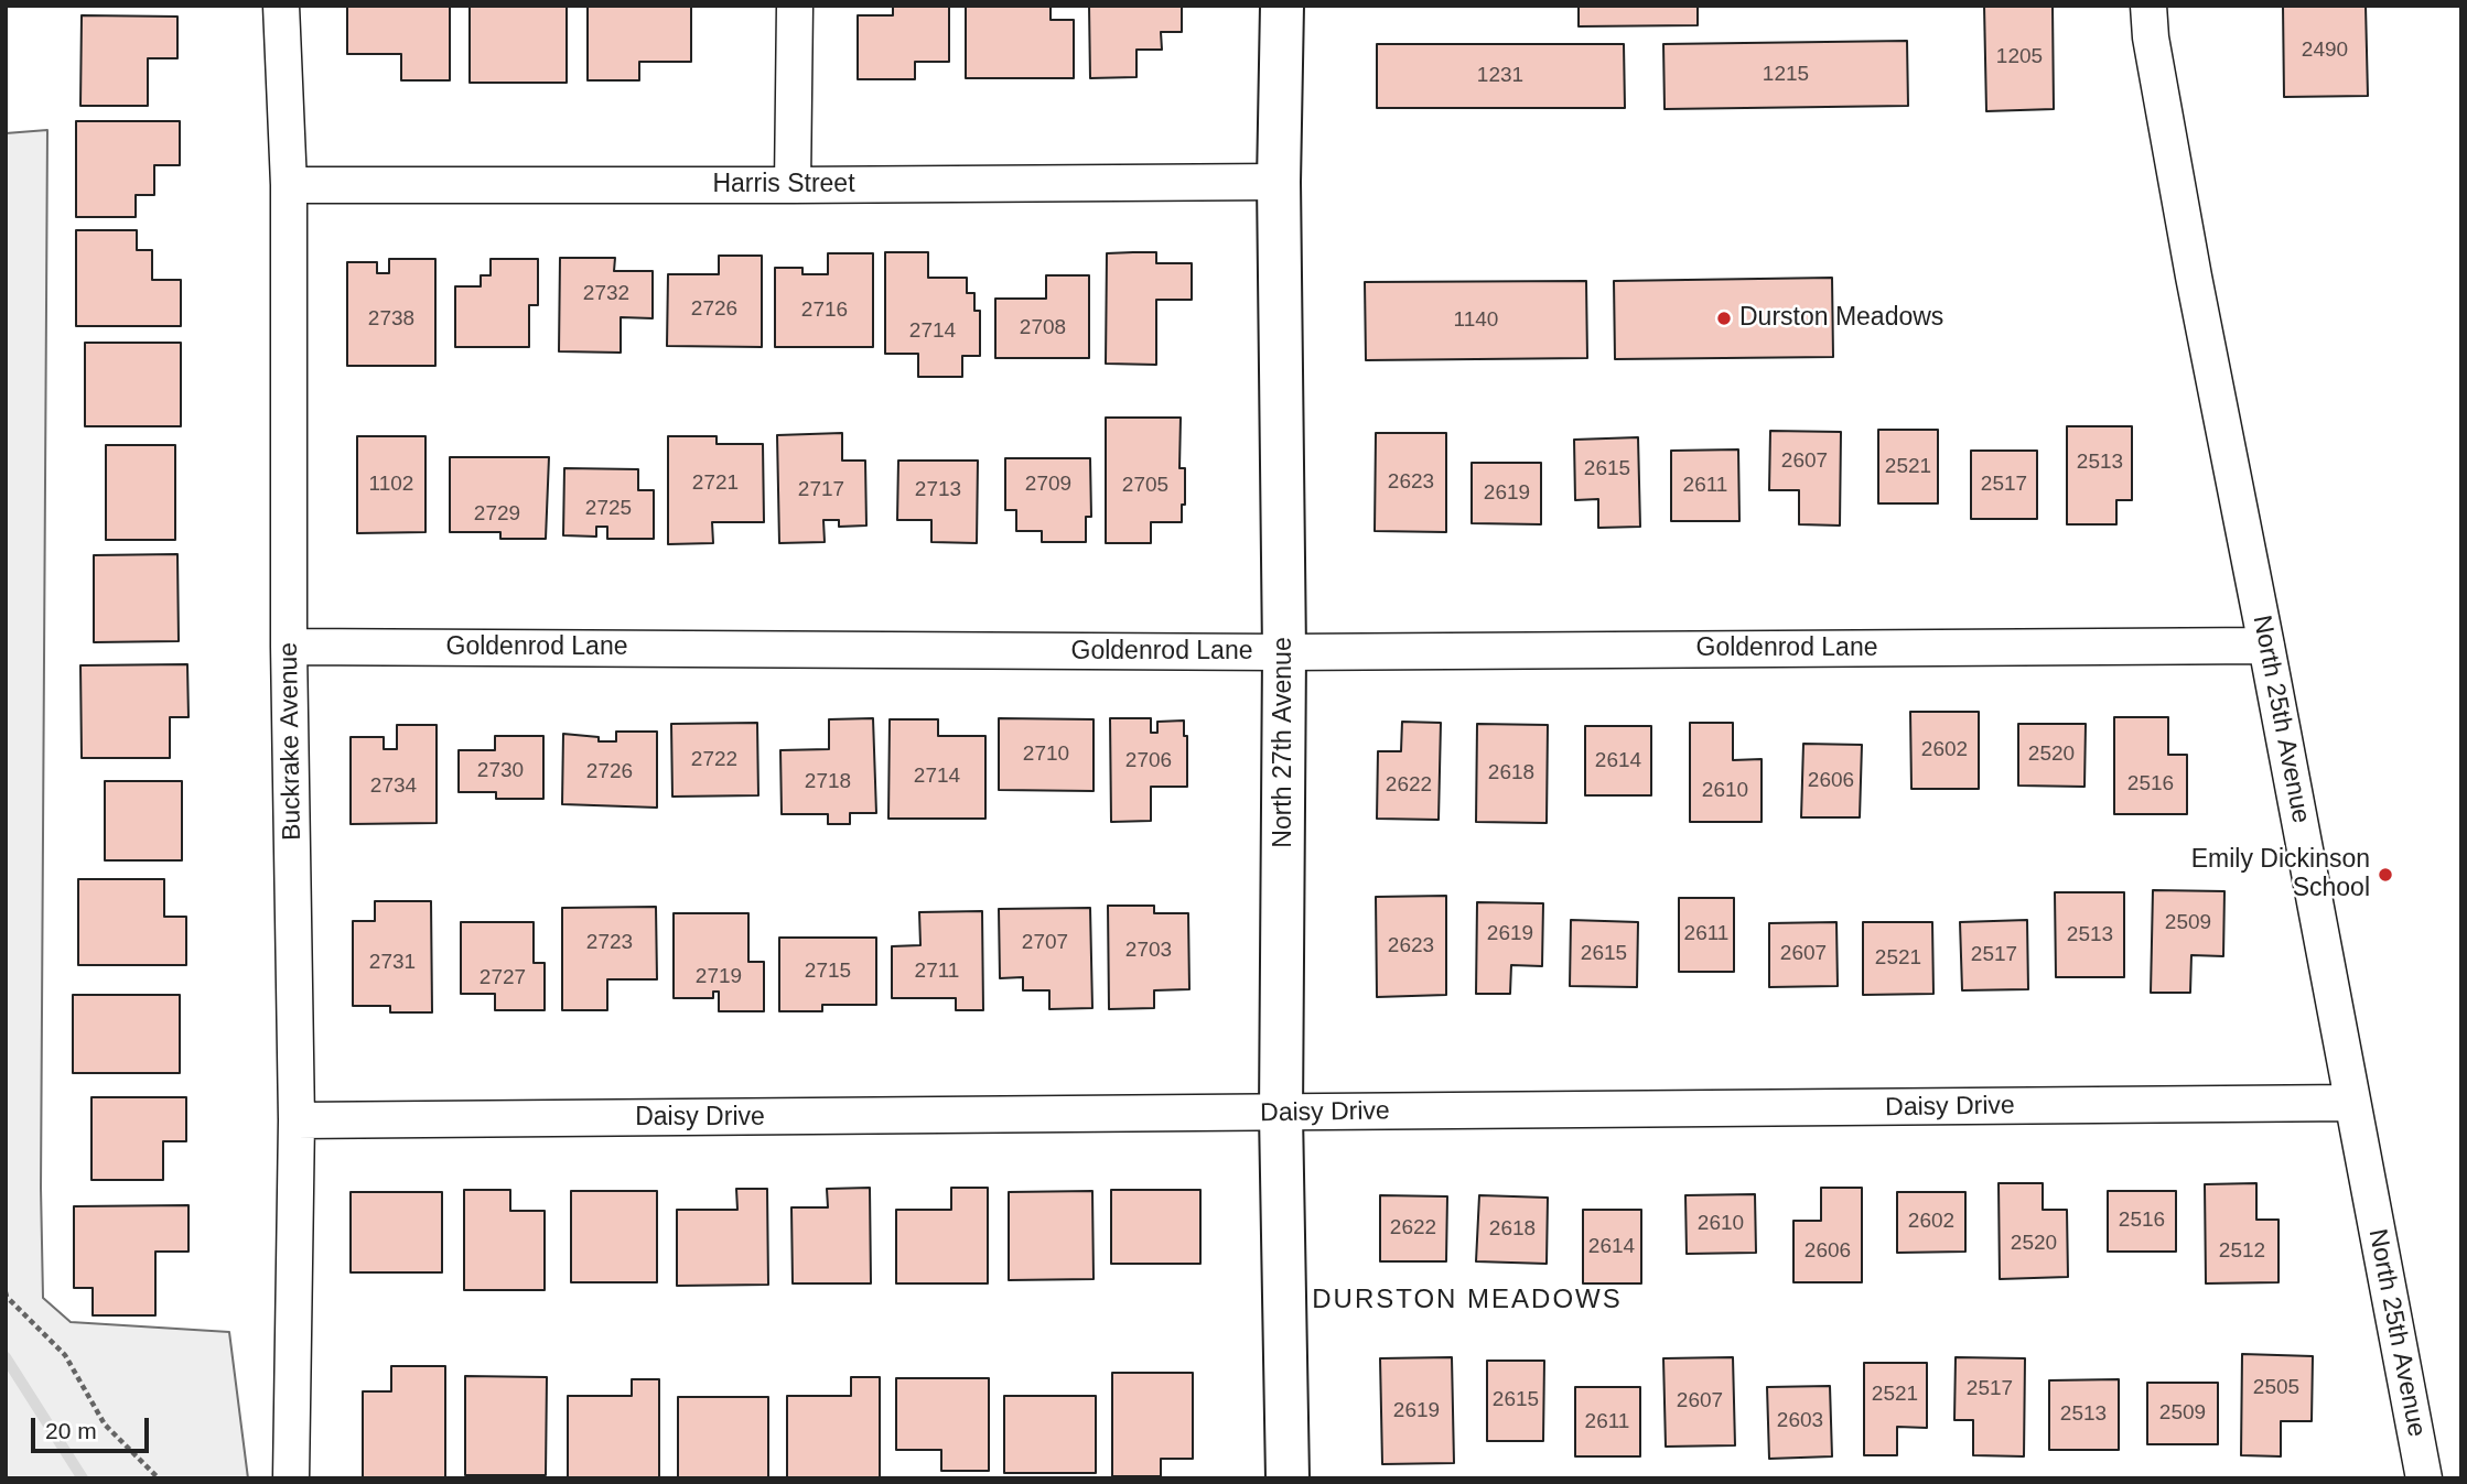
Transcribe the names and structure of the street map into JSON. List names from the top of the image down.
{
  "streets": {
    "street": [
      "Harris Street",
      "Goldenrod Lane",
      "North 25th Avenue",
      "Buckrake Avenue",
      "North 27th Avenue",
      "Daisy Drive"
    ]
  },
  "crossings": [
    ["Harris Street", "Buckrake Avenue"],
    ["Harris Street", "North 27th Avenue"],
    ["Goldenrod Lane", "North 25th Avenue"],
    ["Goldenrod Lane", "Buckrake Avenue"],
    ["Goldenrod Lane", "North 27th Avenue"],
    ["North 25th Avenue", "Daisy Drive"],
    ["Buckrake Avenue", "Daisy Drive"],
    ["North 27th Avenue", "Daisy Drive"]
  ],
  "districts": ["DURSTON MEADOWS"],
  "places": ["Durston Meadows", "Emily Dickinson School"],
  "house_numbers": [
    "2490",
    "1205",
    "1215",
    "1231",
    "2732",
    "2726",
    "2716",
    "2738",
    "1140",
    "2708",
    "2714",
    "2607",
    "2513",
    "2521",
    "2615",
    "2623",
    "2721",
    "1102",
    "2709",
    "2517",
    "2705",
    "2611",
    "2717",
    "2713",
    "2619",
    "2725",
    "2729",
    "2602",
    "2710",
    "2520",
    "2722",
    "2706",
    "2614",
    "2730",
    "2726",
    "2618",
    "2714",
    "2606",
    "2718",
    "2516",
    "2622",
    "2734",
    "2610",
    "2509",
    "2619",
    "2611",
    "2513",
    "2723",
    "2707",
    "2623",
    "2703",
    "2615",
    "2607",
    "2517",
    "2521",
    "2731",
    "2715",
    "2711",
    "2719",
    "2727",
    "2516",
    "2602",
    "2610",
    "2622",
    "2618",
    "2520",
    "2614",
    "2606",
    "2512",
    "2505",
    "2517",
    "2521",
    "2615",
    "2607",
    "2619",
    "2509",
    "2513",
    "2603",
    "2611"
  ],
  "scale_bar": "20 m"
}
